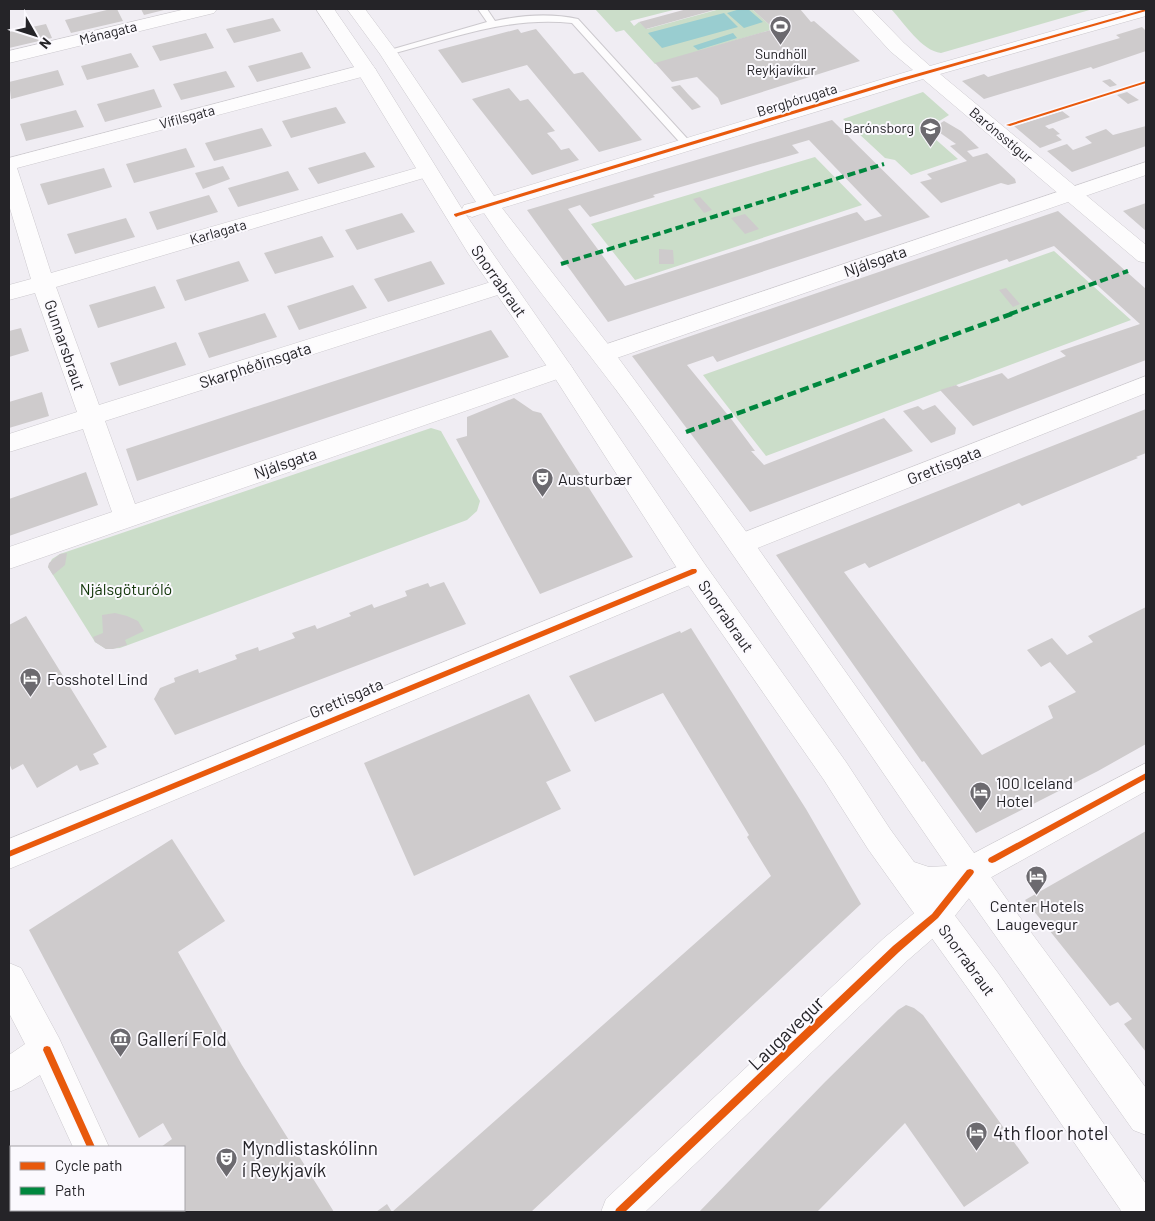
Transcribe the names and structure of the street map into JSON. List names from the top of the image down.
{
  "streets": {
    "street": [
      "Mánagata",
      "Bergþórugata",
      "Vífilsgata",
      "Barónsstígur",
      "Karlagata",
      "Njálsgata",
      "Snorrabraut",
      "Gunnarsbraut",
      "Skarphéðinsgata",
      "Grettisgata",
      "Laugavegur"
    ]
  },
  "crossings": [
    ["Bergþórugata", "Barónsstígur"],
    ["Bergþórugata", "Snorrabraut"],
    ["Vífilsgata", "Snorrabraut"],
    ["Barónsstígur", "Njálsgata"],
    ["Karlagata", "Snorrabraut"],
    ["Karlagata", "Gunnarsbraut"],
    ["Njálsgata", "Snorrabraut"],
    ["Njálsgata", "Gunnarsbraut"],
    ["Snorrabraut", "Skarphéðinsgata"],
    ["Snorrabraut", "Grettisgata"],
    ["Snorrabraut", "Laugavegur"],
    ["Gunnarsbraut", "Skarphéðinsgata"]
  ],
  "parks": ["Njálsgöturóló"],
  "places": {
    "sports": ["Sundhöll Reykjavíkur"],
    "school or university": ["Barónsborg"],
    "theatre": ["Austurbær", "Myndlistaskólinn í Reykjavík"],
    "hotel": [
      "Fosshotel Lind",
      "100 Iceland Hotel",
      "Center Hotels Laugevegur",
      "4th floor hotel"
    ],
    "museum": ["Gallerí Fold"]
  },
  "legend": ["Cycle path", "Path"],
  "north": "bottom right"
}
